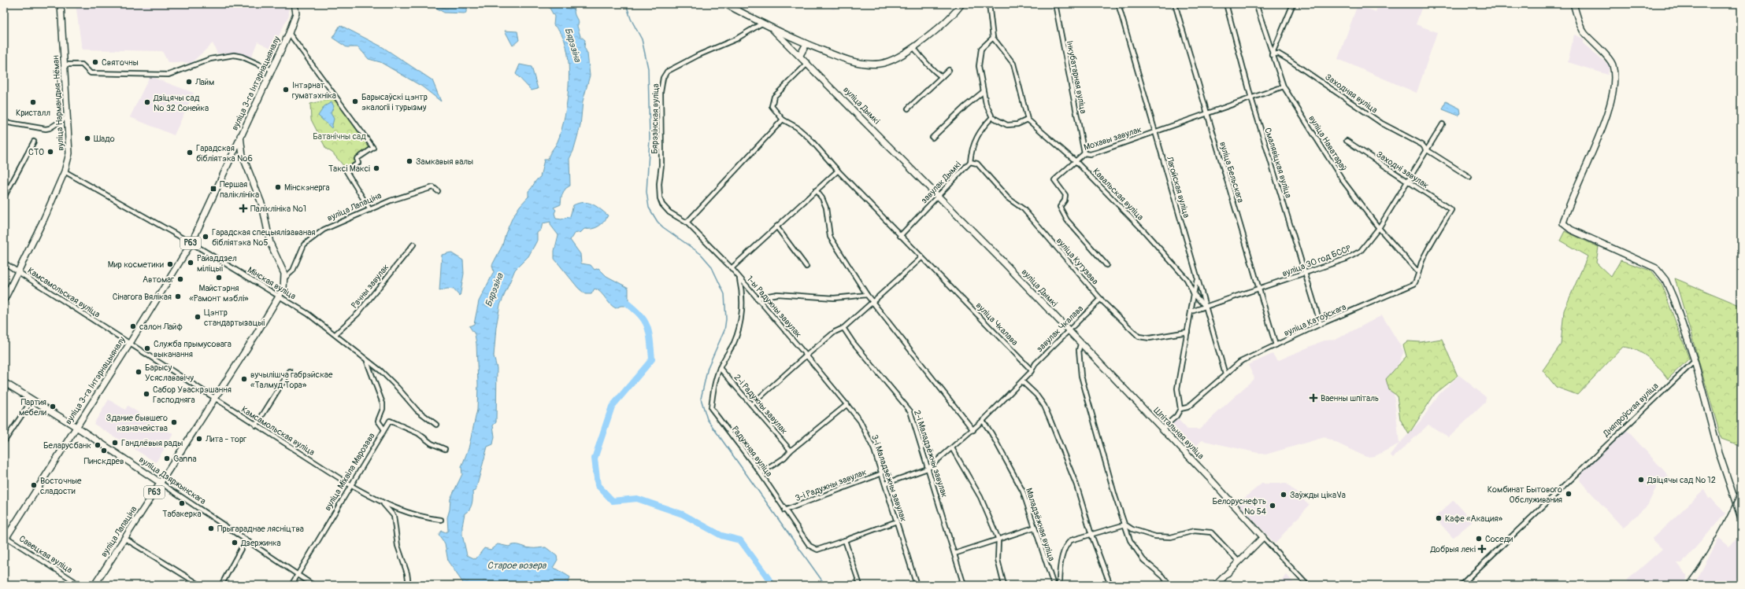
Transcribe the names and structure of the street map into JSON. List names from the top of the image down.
{
  "streets": {
    "main road": [
      "вуліца 3-га Інтэрнацыяналу",
      "вуліца Нармандыя-Нёман",
      "вуліца Дымкі",
      "вуліца Лапаціна",
      "Р63",
      "Шпітальная вуліца",
      "вуліца Дзяржынскага"
    ],
    "street": [
      "Інкубатарная вуліца",
      "Заходняя вуліца",
      "Бярэзінская вуліца",
      "Мохавы завулак",
      "вуліца Наватараў",
      "Смалявіцкая вуліца",
      "Заходні завулак",
      "вуліца Бельскага",
      "завулак Дымкі",
      "Лагойская вуліца",
      "Кавальская вуліца",
      "вуліца Кутузава",
      "вуліца 30 год БССР",
      "Мінская вуліца",
      "Рачны завулак",
      "Камсамольская вуліца",
      "1-ы Радужны завулак",
      "вуліца Катоўскага",
      "вуліца Чкалава",
      "завулак Чкалава",
      "2-і Радужны завулак",
      "Дняпроўская вуліца",
      "Радужная вуліца",
      "2-і Маладзёжны завулак",
      "вуліца Міхаіла Марозава",
      "3-і Маладзёжны завулак",
      "3-і Радужны завулак",
      "Маладзёжная вуліца",
      "Савецкая вуліца"
    ]
  },
  "crossings": [
    ["Інкубатарная вуліца", "Мохавы завулак"],
    ["вуліца 3-га Інтэрнацыяналу", "Мінская вуліца"],
    ["вуліца 3-га Інтэрнацыяналу", "Камсамольская вуліца"],
    ["вуліца 3-га Інтэрнацыяналу", "вуліца Дзяржынскага"],
    ["вуліца 3-га Інтэрнацыяналу", "Савецкая вуліца"],
    ["Заходняя вуліца", "вуліца Наватараў"],
    ["Заходняя вуліца", "вуліца 30 год БССР"],
    ["вуліца Нармандыя-Нёман", "Мінская вуліца"],
    ["вуліца Нармандыя-Нёман", "Камсамольская вуліца"],
    ["вуліца Дымкі", "завулак Дымкі"],
    ["вуліца Дымкі", "завулак Чкалава"],
    ["вуліца Дымкі", "Шпітальная вуліца"],
    ["Бярэзінская вуліца", "1-ы Радужны завулак"],
    ["Мохавы завулак", "вуліца Наватараў"],
    ["Мохавы завулак", "Смалявіцкая вуліца"],
    ["Мохавы завулак", "вуліца Бельскага"],
    ["Мохавы завулак", "Лагойская вуліца"],
    ["Мохавы завулак", "Кавальская вуліца"],
    ["вуліца Наватараў", "вуліца 30 год БССР"],
    ["вуліца Наватараў", "вуліца Катоўскага"],
    ["Смалявіцкая вуліца", "вуліца 30 год БССР"],
    ["Смалявіцкая вуліца", "вуліца Катоўскага"],
    ["Заходні завулак", "вуліца 30 год БССР"],
    ["Заходні завулак", "вуліца Катоўскага"],
    ["вуліца Бельскага", "вуліца 30 год БССР"],
    ["вуліца Бельскага", "вуліца Катоўскага"],
    ["завулак Дымкі", "вуліца Кутузава"],
    ["завулак Дымкі", "вуліца Чкалава"],
    ["Лагойская вуліца", "Кавальская вуліца"],
    ["Лагойская вуліца", "вуліца 30 год БССР"],
    ["Лагойская вуліца", "вуліца Катоўскага"],
    ["Кавальская вуліца", "вуліца 30 год БССР"],
    ["вуліца Лапаціна", "Мінская вуліца"],
    ["вуліца Лапаціна", "Камсамольская вуліца"],
    ["вуліца Лапаціна", "вуліца Дзяржынскага"],
    ["вуліца Кутузава", "завулак Чкалава"],
    ["Мінская вуліца", "Рачны завулак"],
    ["Камсамольская вуліца", "вуліца Міхаіла Марозава"],
    ["1-ы Радужны завулак", "Радужная вуліца"],
    ["1-ы Радужны завулак", "3-і Маладзёжны завулак"],
    ["вуліца Катоўскага", "Шпітальная вуліца"],
    ["вуліца Чкалава", "завулак Чкалава"],
    ["2-і Радужны завулак", "Радужная вуліца"],
    ["Радужная вуліца", "3-і Радужны завулак"],
    ["вуліца Міхаіла Марозава", "вуліца Дзяржынскага"],
    ["3-і Маладзёжны завулак", "3-і Радужны завулак"]
  ],
  "water": ["Бярэзіна", "Старое возера"],
  "parks": ["Батанічны сад"],
  "places": {
    "other": [
      "Святочны",
      "Лайм",
      "Інтэрнат гуматэхніка",
      "Барысаўскі цэнтр экалогіі і турызму",
      "Кристалл",
      "Дзіцячы сад № 32 Сонейка",
      "Шадо",
      "СТО",
      "Гарадская бібліятэка №6",
      "Замкавыя валы",
      "Таксі Максі",
      "Мінскэнерга",
      "Гарадская спецыялізаваная бібліятэка №5",
      "Райаддзел міліцыі",
      "Мир косметики",
      "Майстэрня «Рамонт мэблі»",
      "Автомаг",
      "Сінагога Вялікая",
      "Цэнтр стандартызацыі",
      "салон Лайф",
      "Служба прымусовага выканання",
      "Барысу Усяслававічу",
      "вучылішча габрэйскае «Талмуд Тора»",
      "Сабор Уваскрэшання Гасподняга",
      "Партия мебели",
      "Здание бывшего казначейства",
      "Лита - торг",
      "Гандлёвыя рады",
      "Беларусбанк",
      "Пинскдрев",
      "Ganna",
      "Дзіцячы сад № 12",
      "Восточные сладости",
      "Комбинат Бытового Обслуживания",
      "Заўжды цікаVа",
      "Табакерка",
      "Белоруснефть № 54",
      "Кафе «Акация»",
      "Прыгараднае лясніцтва",
      "Соседи",
      "Дзержинка"
    ],
    "transit": ["Першая паліклініка"],
    "health": ["Паліклініка №1", "Ваенны шпіталь", "Добрыя лекі"]
  }
}
